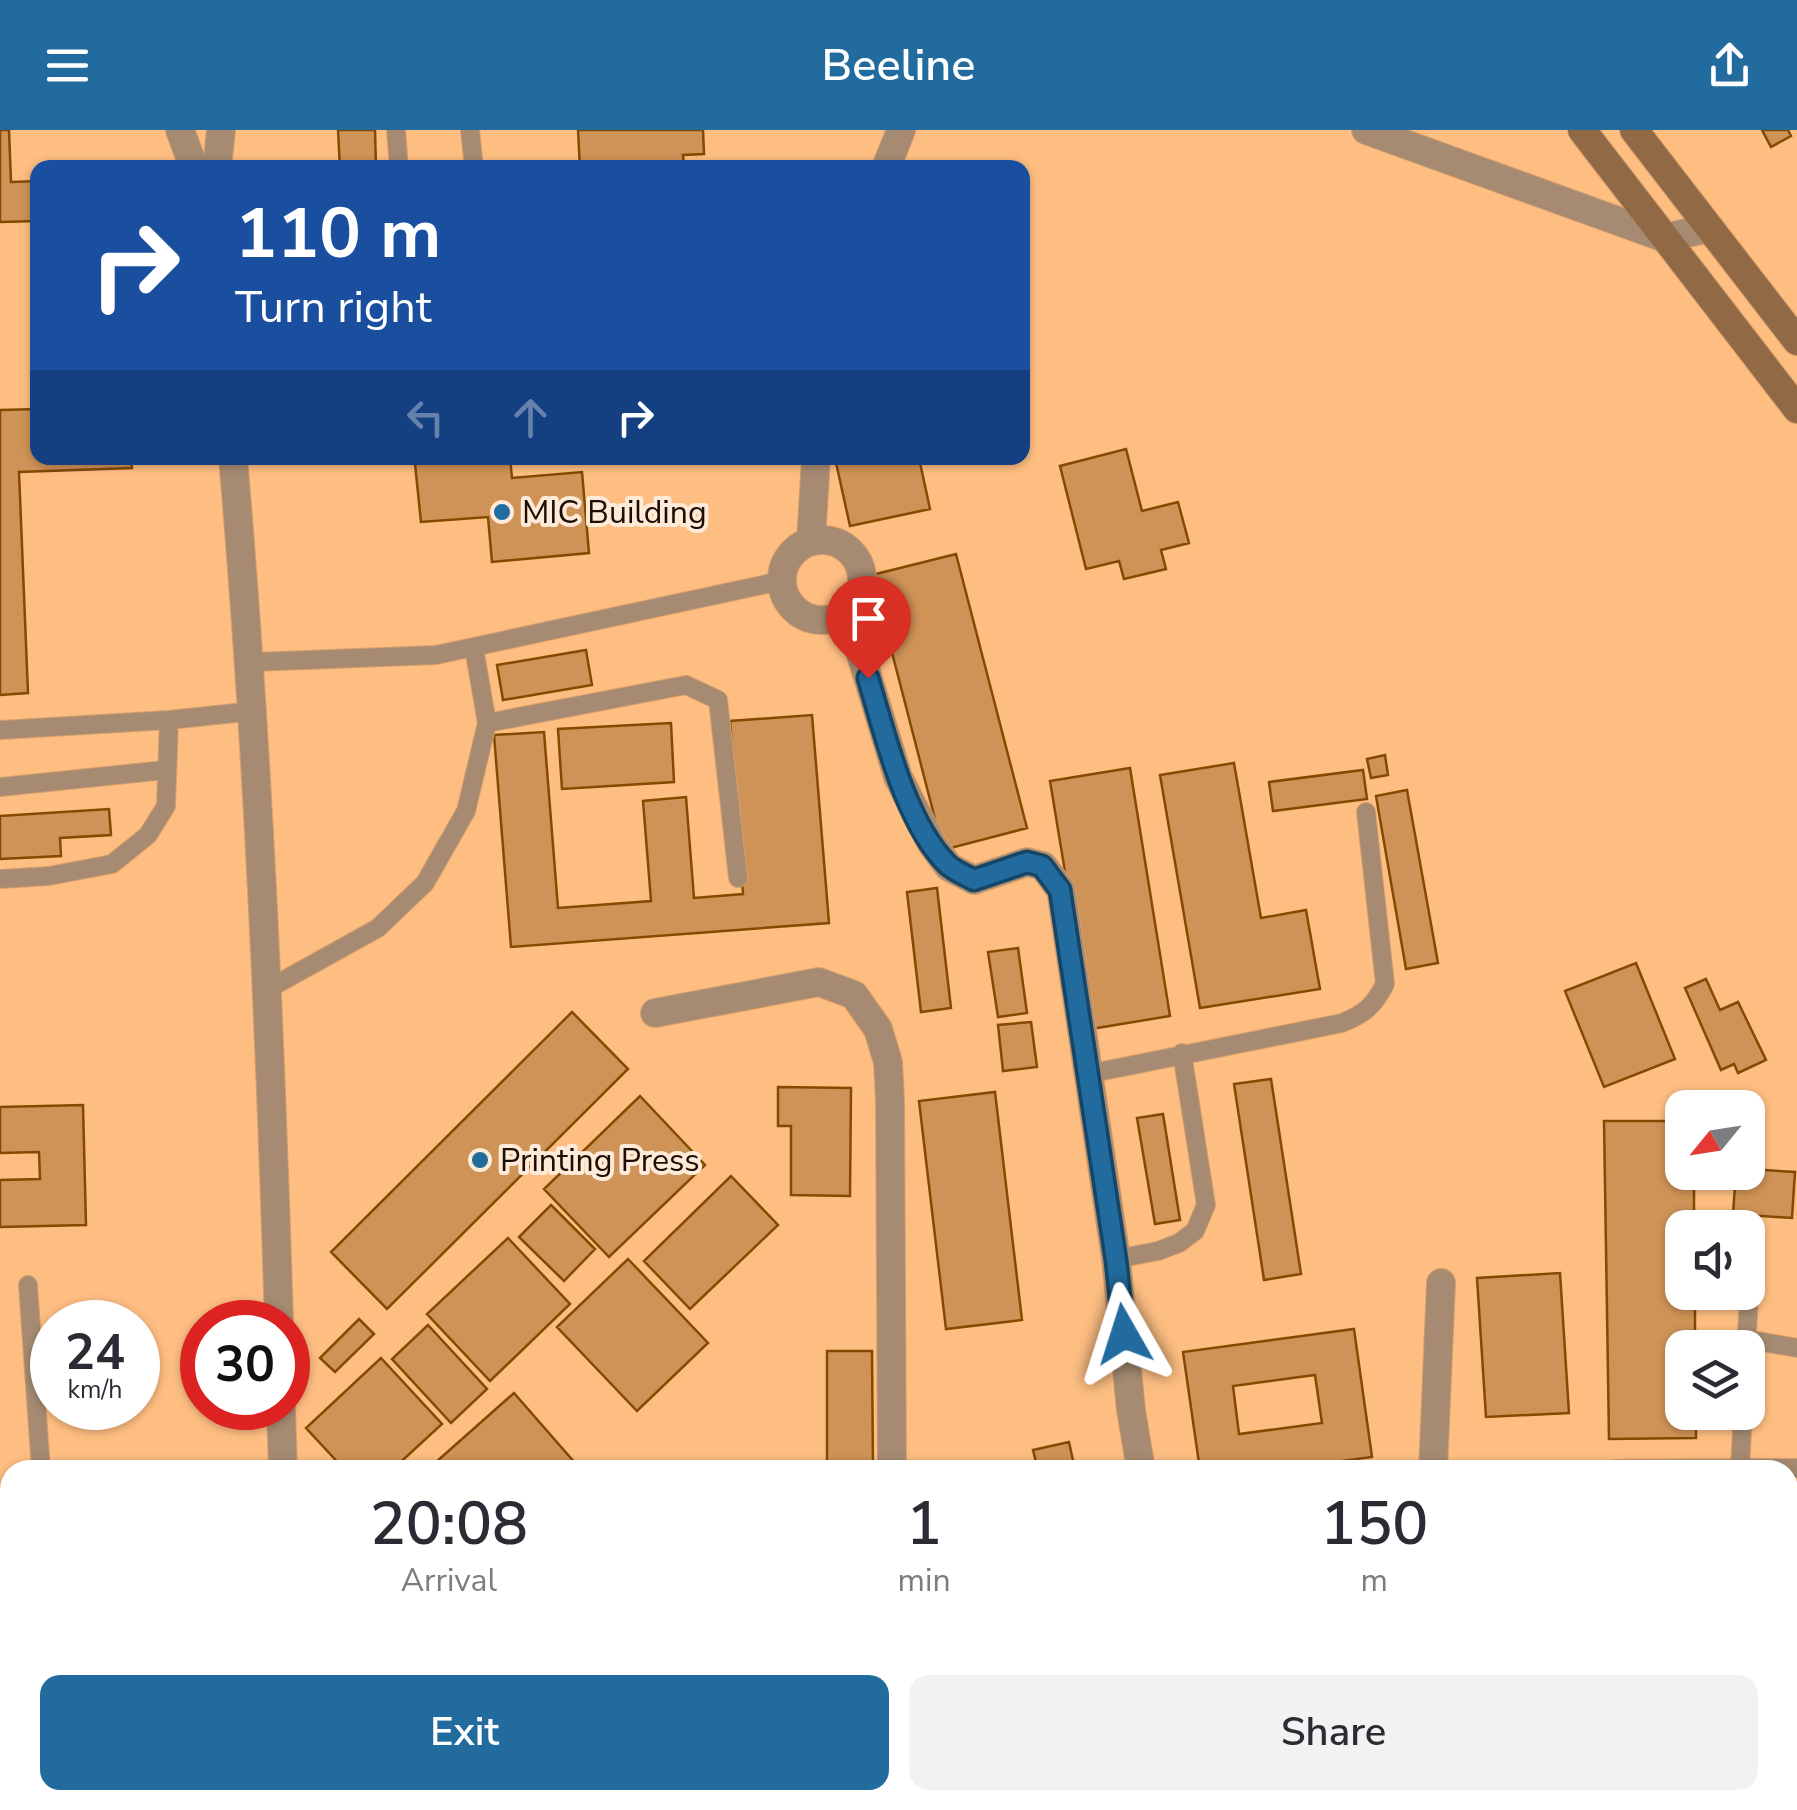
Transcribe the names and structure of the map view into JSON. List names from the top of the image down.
{
  "places": ["MIC Building", "Printing Press"],
  "north": "bottom left",
  "page": {
    "header": "Beeline",
    "turn": ["110 m", "Turn right"],
    "speed": "24 km/h",
    "limit": "30",
    "eta": [
      "20:08",
      "Arrival",
      "1",
      "min",
      "150",
      "m"
    ],
    "buttons": ["Exit", "Share"]
  }
}
